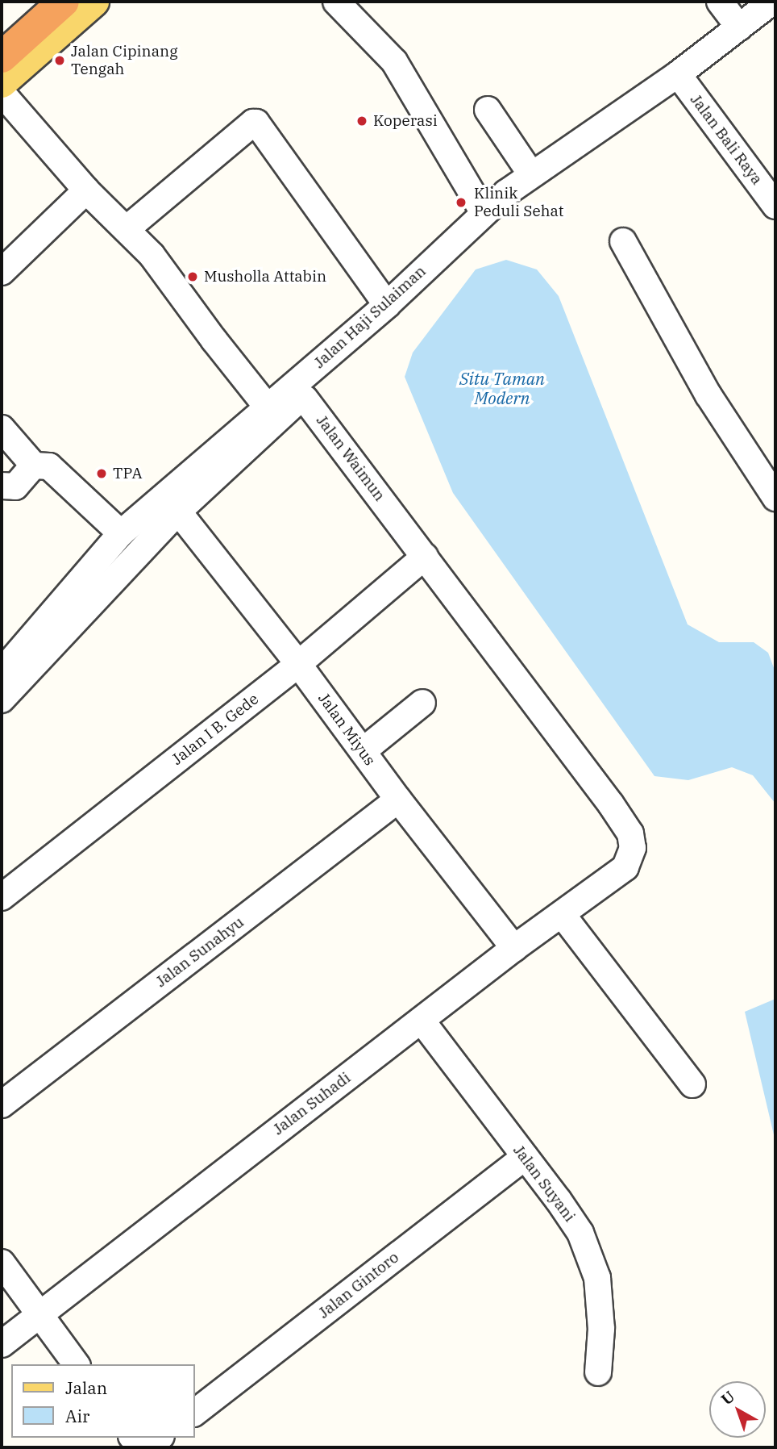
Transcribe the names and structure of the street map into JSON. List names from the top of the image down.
{
  "streets": {
    "street": [
      "Jalan Bali Raya",
      "Jalan Haji Sulaiman",
      "Jalan Waimun",
      "Jalan I B. Gede",
      "Jalan Miyus",
      "Jalan Sunahyu",
      "Jalan Suhadi",
      "Jalan Suyani",
      "Jalan Gintoro"
    ]
  },
  "crossings": [
    ["Jalan Bali Raya", "Jalan Haji Sulaiman"],
    ["Jalan Waimun", "Jalan I B. Gede"],
    ["Jalan Waimun", "Jalan Miyus"],
    ["Jalan Waimun", "Jalan Suhadi"],
    ["Jalan I B. Gede", "Jalan Miyus"],
    ["Jalan Miyus", "Jalan Sunahyu"],
    ["Jalan Miyus", "Jalan Suhadi"],
    ["Jalan Suhadi", "Jalan Suyani"],
    ["Jalan Suyani", "Jalan Gintoro"]
  ],
  "water": ["Situ Taman Modern"],
  "places": [
    "Jalan Cipinang Tengah",
    "Koperasi",
    "Klinik Peduli Sehat",
    "Musholla Attabin",
    "TPA"
  ],
  "legend": ["Jalan", "Air"],
  "north": "top left"
}
